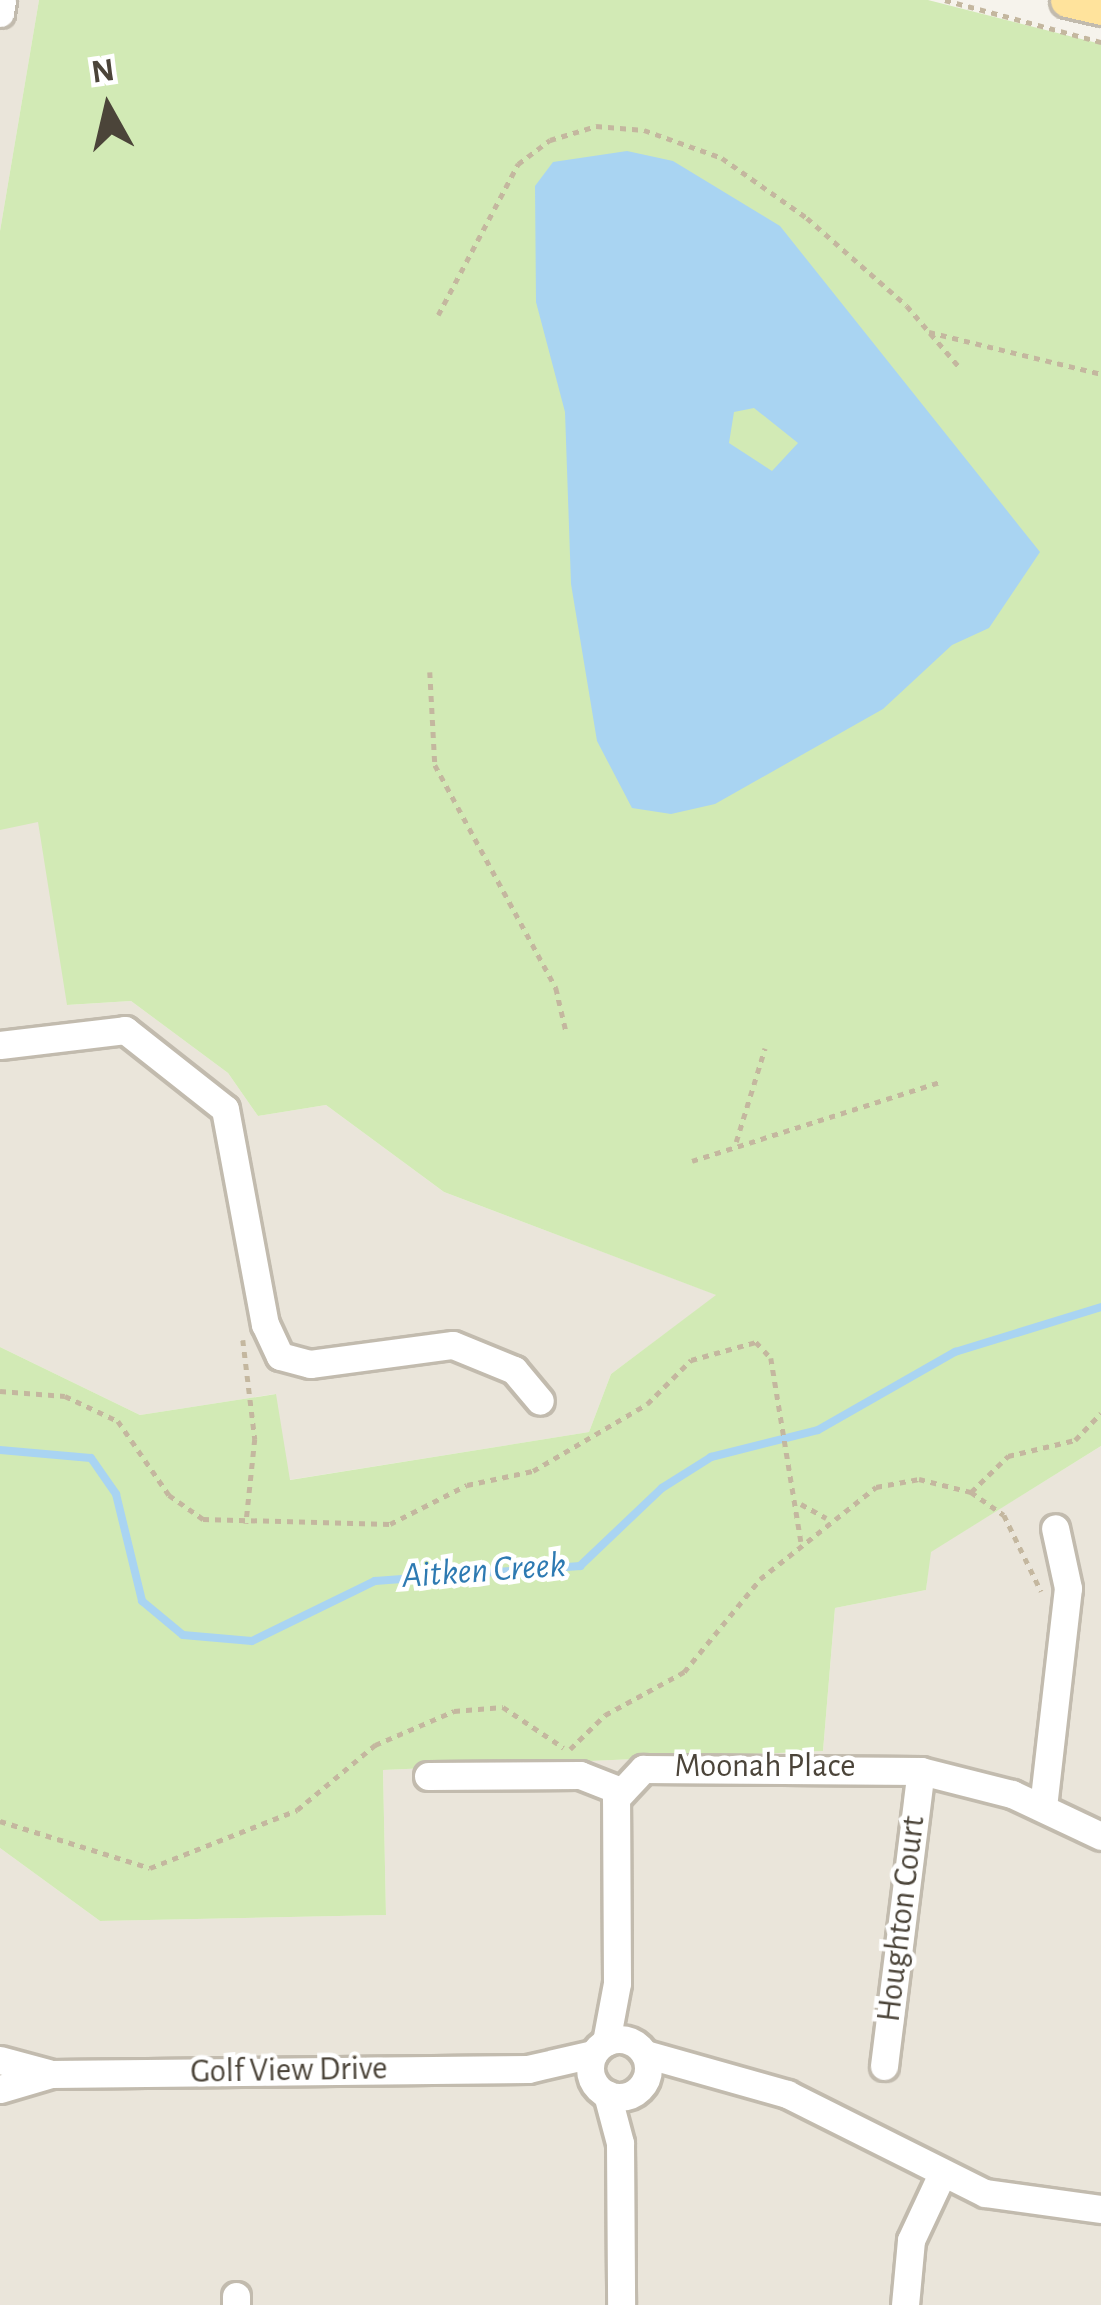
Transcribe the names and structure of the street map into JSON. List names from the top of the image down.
{
  "streets": {
    "street": ["Moonah Place", "Houghton Court", "Golf View Drive"]
  },
  "crossings": [
    ["Moonah Place", "Houghton Court"]
  ],
  "water": ["Aitken Creek"],
  "north": "top"
}
